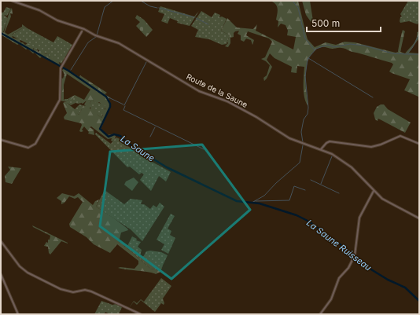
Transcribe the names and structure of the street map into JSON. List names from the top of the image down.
{
  "streets": {
    "street": ["Route de la Saune"]
  },
  "water": ["La Saune", "La Saune Ruisseau"],
  "scale_bar": "500 m"
}
